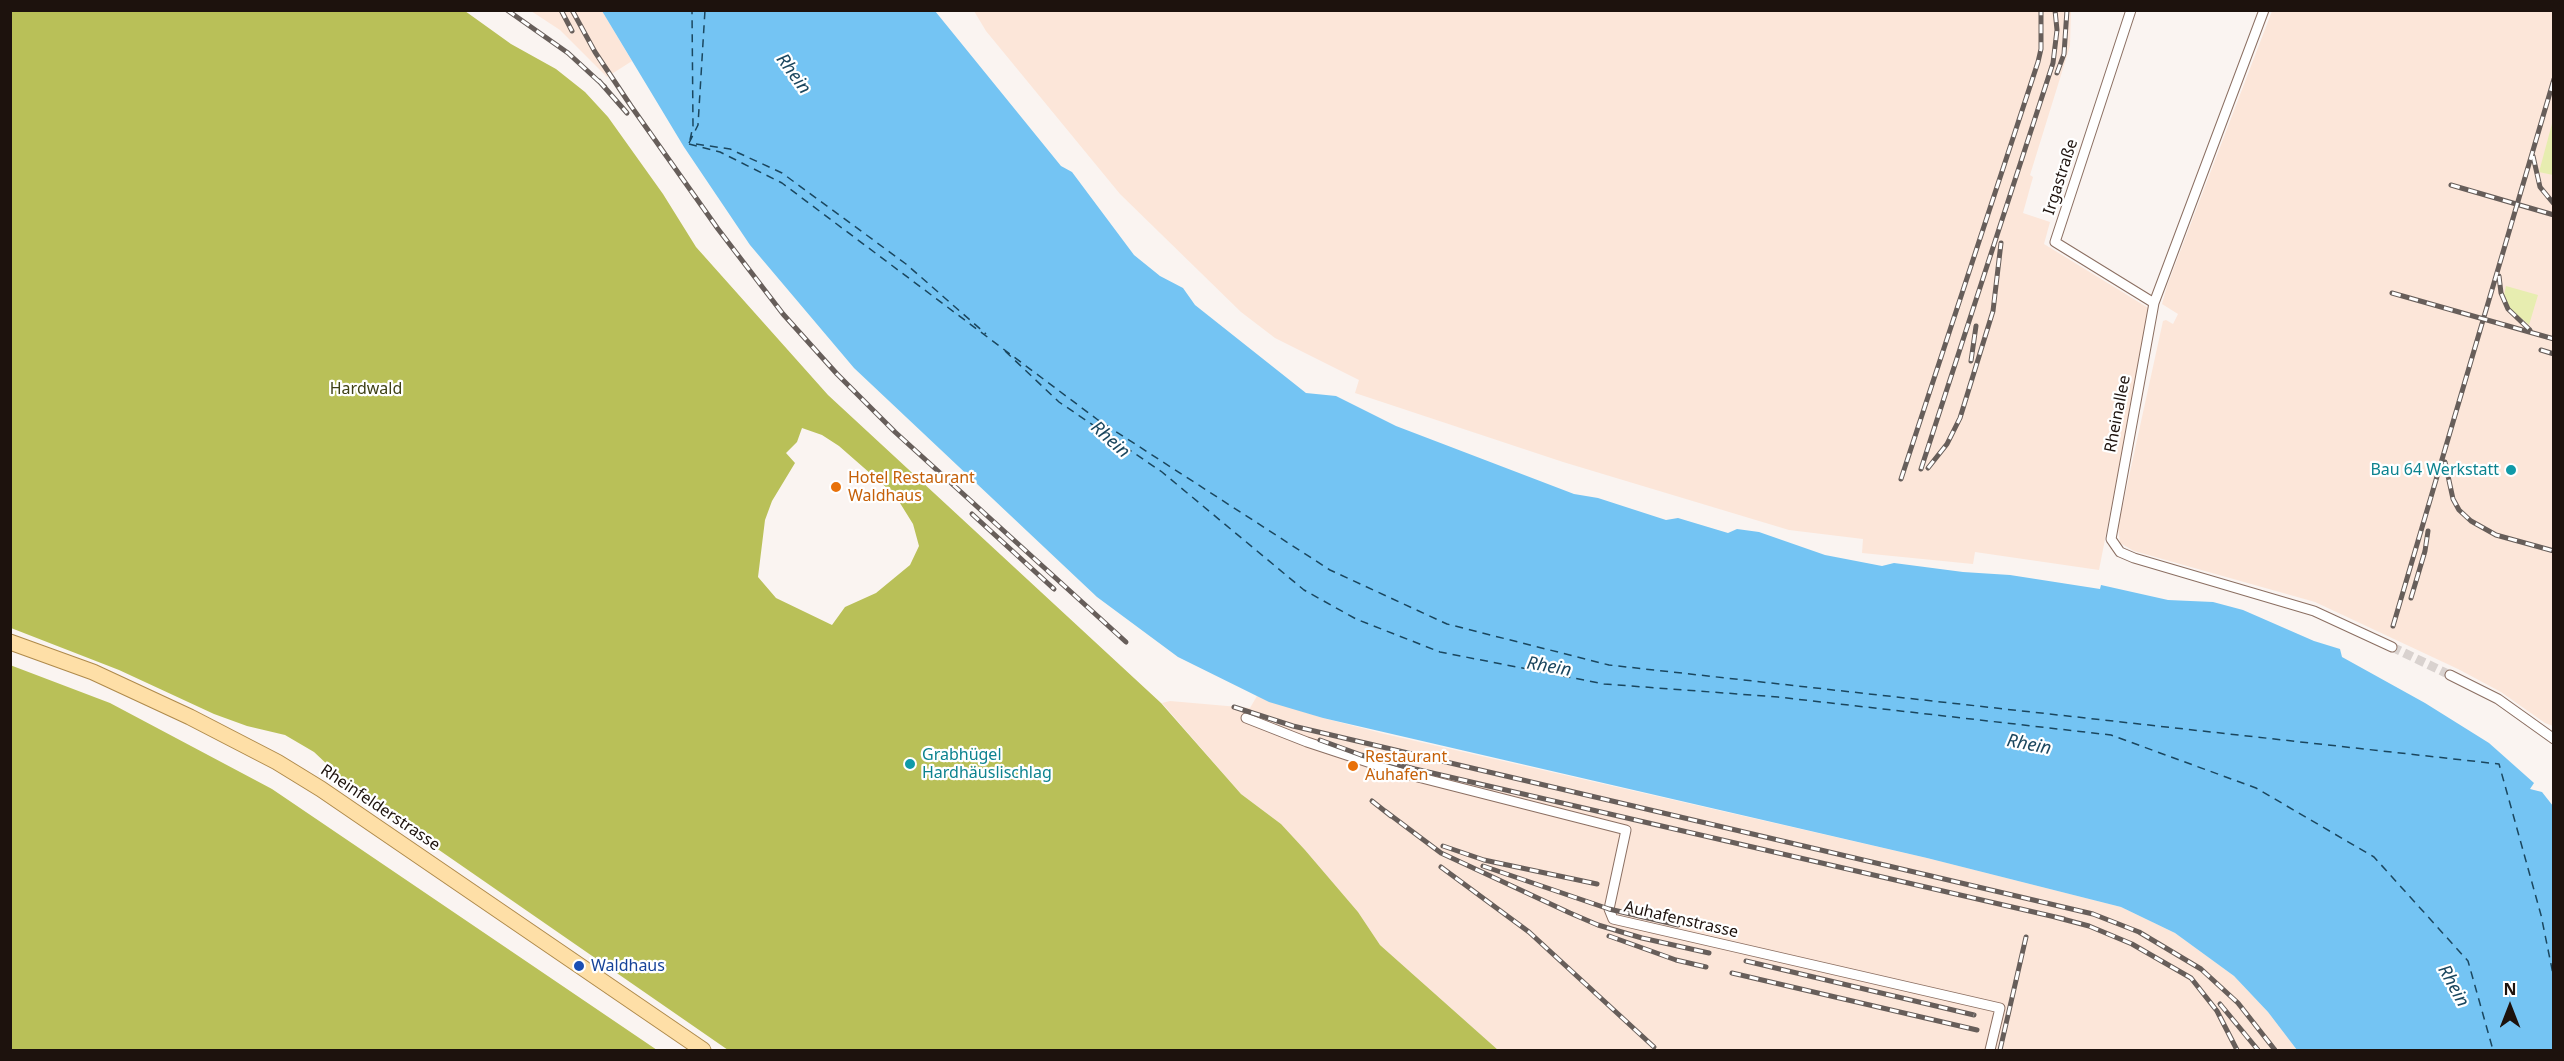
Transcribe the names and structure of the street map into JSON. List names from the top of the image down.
{
  "streets": {
    "main road": ["Rheinfelderstrasse"],
    "street": ["Irgastraße", "Rheinallee", "Auhafenstrasse"]
  },
  "crossings": [
    ["Irgastraße", "Rheinallee"]
  ],
  "water": ["Rhein"],
  "parks": ["Hardwald"],
  "places": [
    "Bau 64 Werkstatt",
    "Hotel Restaurant Waldhaus",
    "Grabhügel Hardhäuslischlag",
    "Restaurant Auhafen",
    "Waldhaus"
  ],
  "north": "top"
}
